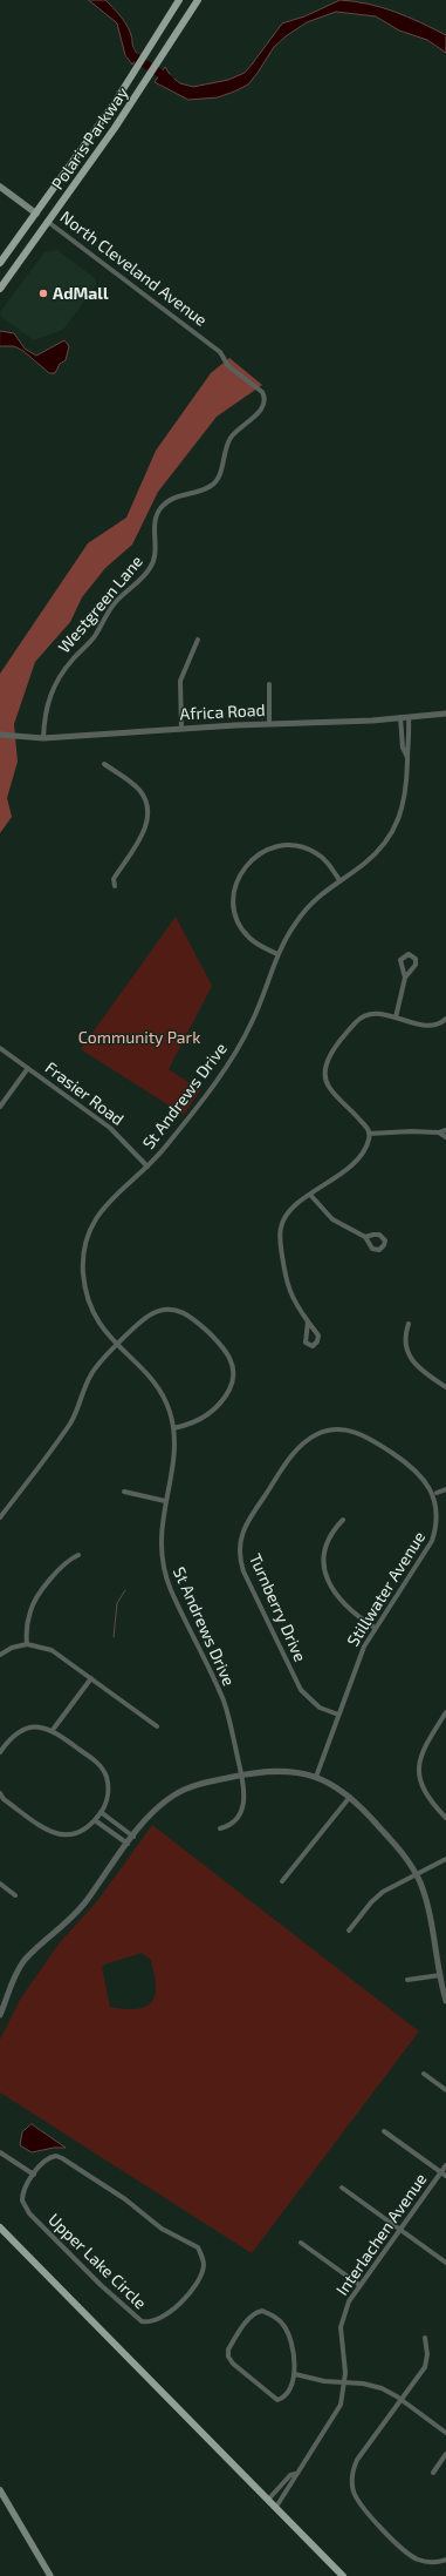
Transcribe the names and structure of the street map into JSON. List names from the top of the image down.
{
  "streets": {
    "main road": ["Polaris Parkway", "North Cleveland Avenue"],
    "street": [
      "Westgreen Lane",
      "Africa Road",
      "Frasier Road",
      "St Andrews Drive",
      "Stillwater Avenue",
      "Turnberry Drive",
      "Interlachen Avenue",
      "Upper Lake Circle"
    ]
  },
  "crossings": [
    ["Polaris Parkway", "North Cleveland Avenue"],
    ["North Cleveland Avenue", "Westgreen Lane"],
    ["Westgreen Lane", "Africa Road"],
    ["Africa Road", "St Andrews Drive"],
    ["Frasier Road", "St Andrews Drive"],
    ["Stillwater Avenue", "Turnberry Drive"]
  ],
  "parks": ["Community Park"],
  "places": ["AdMall"]
}
